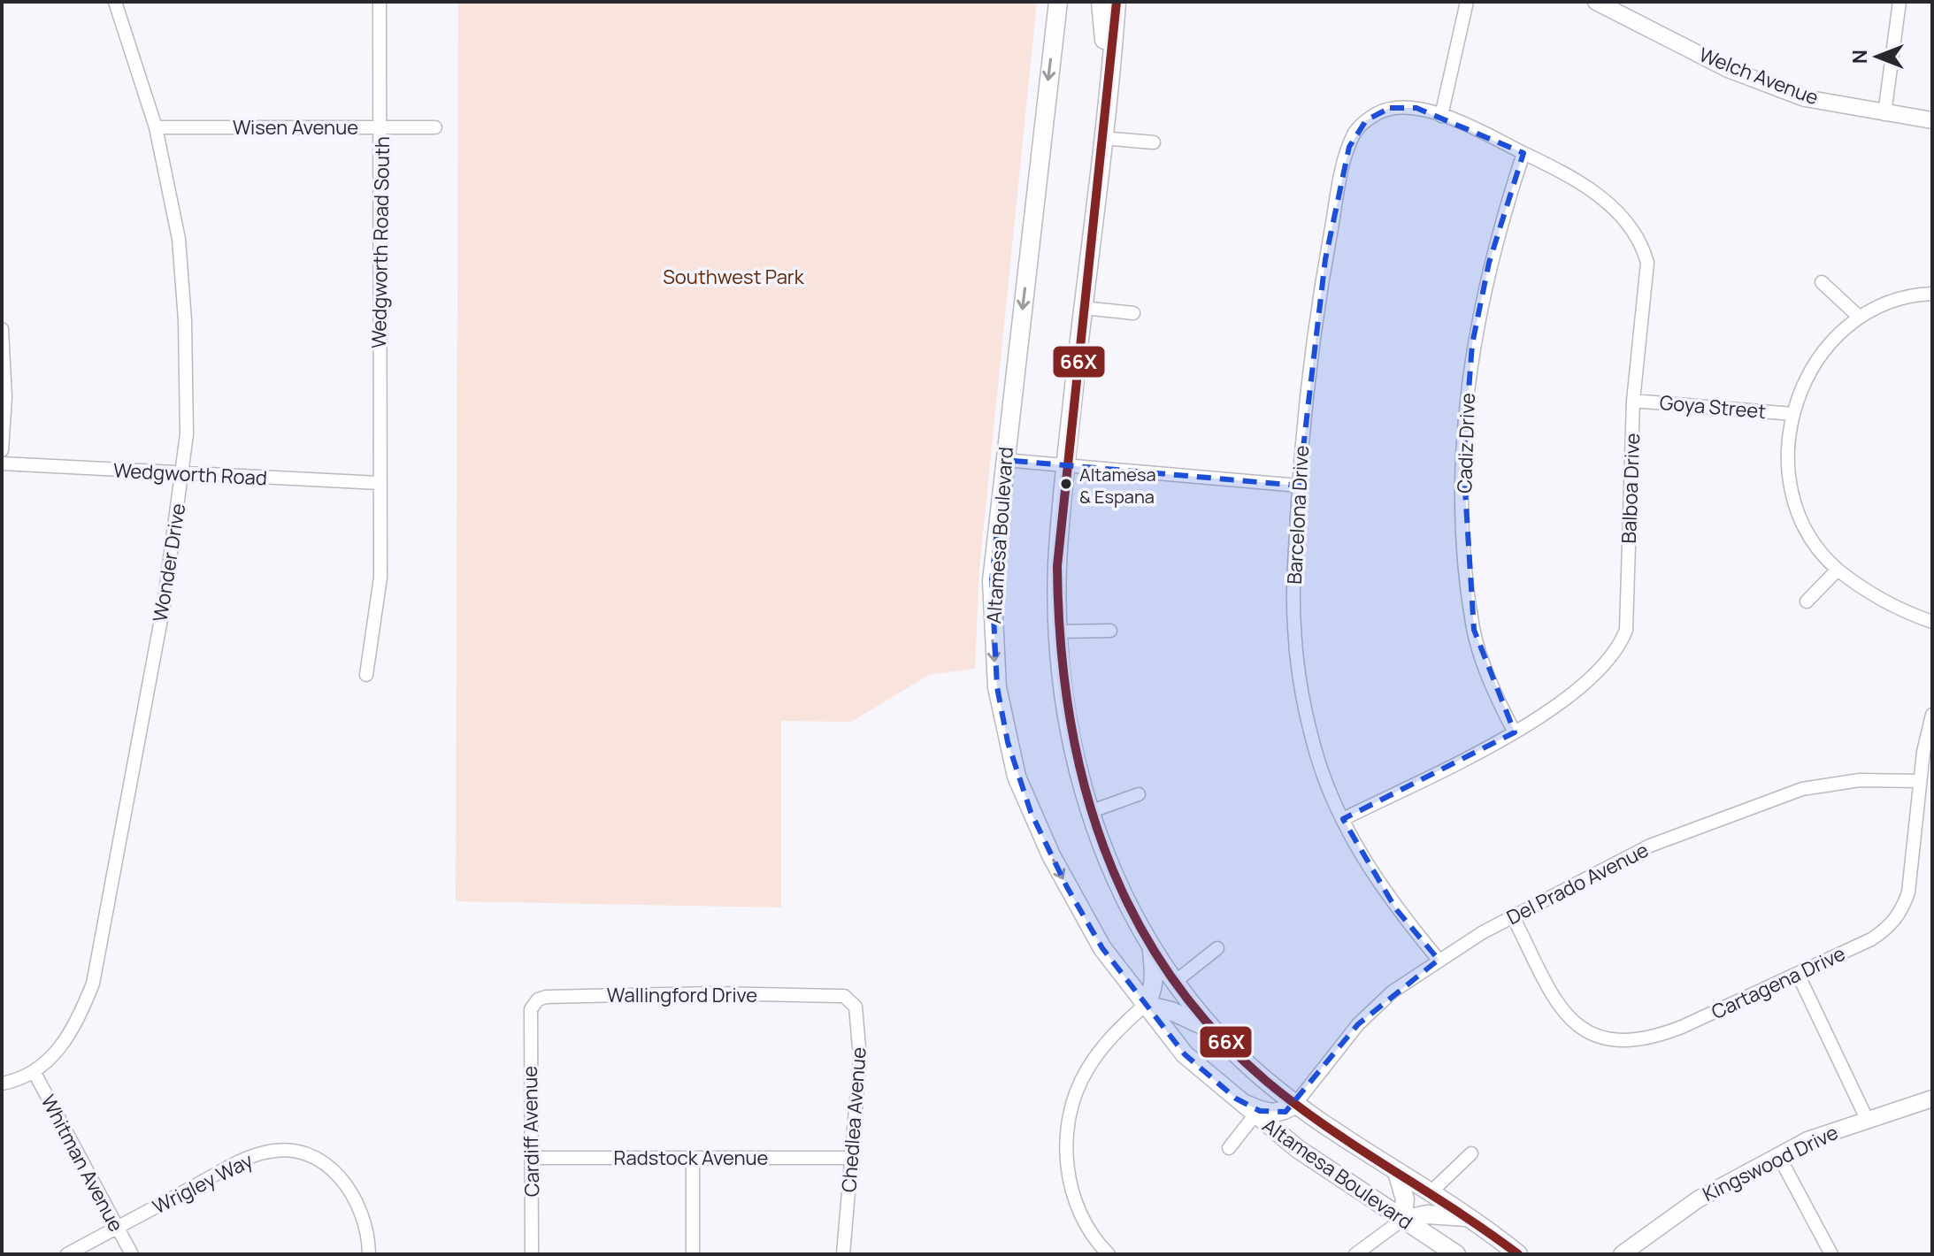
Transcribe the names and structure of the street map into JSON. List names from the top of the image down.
{
  "streets": {
    "main road": ["Altamesa Boulevard"],
    "street": [
      "Welch Avenue",
      "Wisen Avenue",
      "Wedgworth Road South",
      "Goya Street",
      "Cadiz Drive",
      "Wedgworth Road",
      "Balboa Drive",
      "Barcelona Drive",
      "Wonder Drive",
      "Del Prado Avenue",
      "Cartagena Drive",
      "Wallingford Drive",
      "Chedlea Avenue",
      "Cardiff Avenue",
      "Radstock Avenue",
      "Whitman Avenue",
      "Kingswood Drive",
      "Wrigley Way"
    ]
  },
  "crossings": [
    ["Wisen Avenue", "Wedgworth Road South"],
    ["Wisen Avenue", "Wonder Drive"],
    ["Wedgworth Road South", "Wedgworth Road"],
    ["Goya Street", "Balboa Drive"],
    ["Cadiz Drive", "Balboa Drive"],
    ["Wedgworth Road", "Wonder Drive"],
    ["Balboa Drive", "Barcelona Drive"],
    ["Barcelona Drive", "Del Prado Avenue"],
    ["Altamesa Boulevard", "Del Prado Avenue"],
    ["Wonder Drive", "Whitman Avenue"],
    ["Del Prado Avenue", "Cartagena Drive"],
    ["Wallingford Drive", "Chedlea Avenue"],
    ["Wallingford Drive", "Cardiff Avenue"],
    ["Chedlea Avenue", "Radstock Avenue"],
    ["Cardiff Avenue", "Radstock Avenue"],
    ["Whitman Avenue", "Wrigley Way"]
  ],
  "parks": ["Southwest Park"],
  "places": ["Altamesa & Espana"],
  "lines": ["transit line 66X"],
  "north": "left"
}
